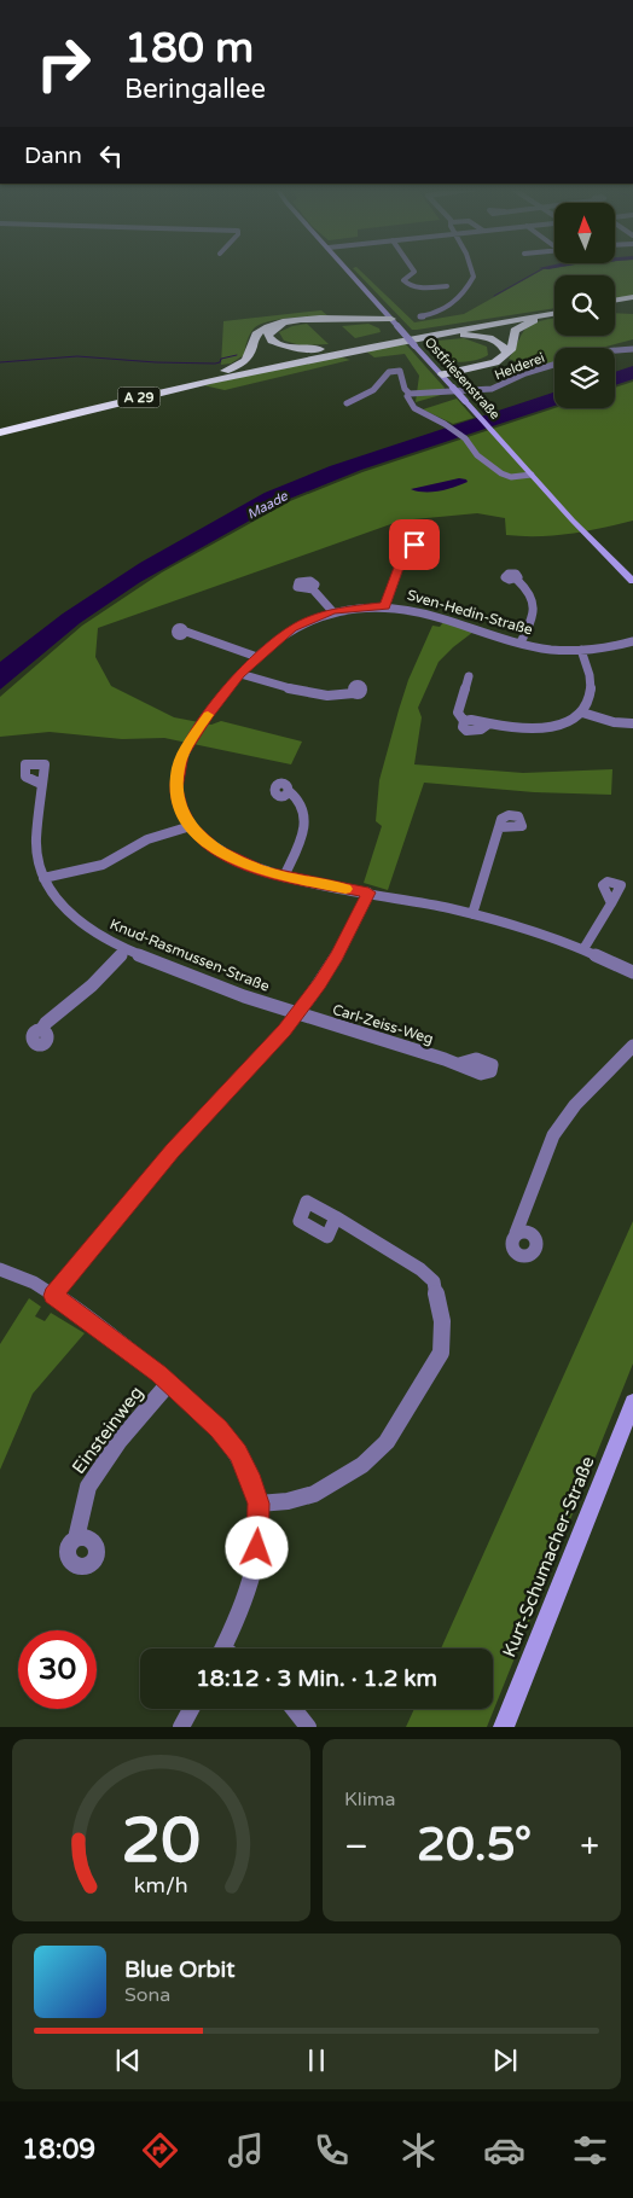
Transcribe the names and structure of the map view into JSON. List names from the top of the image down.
{
  "streets": {
    "highway": ["A 29"],
    "main road": ["Ostfriesenstraße", "Kurt-Schumacher-Straße"],
    "street": [
      "Helderei",
      "Sven-Hedin-Straße",
      "Knud-Rasmussen-Straße",
      "Carl-Zeiss-Weg",
      "Einsteinweg"
    ]
  },
  "crossings": [
    ["Knud-Rasmussen-Straße", "Carl-Zeiss-Weg"]
  ],
  "water": ["Maade"],
  "north": "top",
  "page": {
    "turn": ["180 m", "Beringallee"],
    "then": "Dann",
    "limit": "30",
    "trip": "18:12 · 3 Min. · 1.2 km",
    "tile": "Klima",
    "heat": ["−", "20.5°", "+"],
    "song": ["Blue Orbit", "Sona"],
    "tabs": "18:09",
    "gauge": ["20", "km/h"]
  }
}
